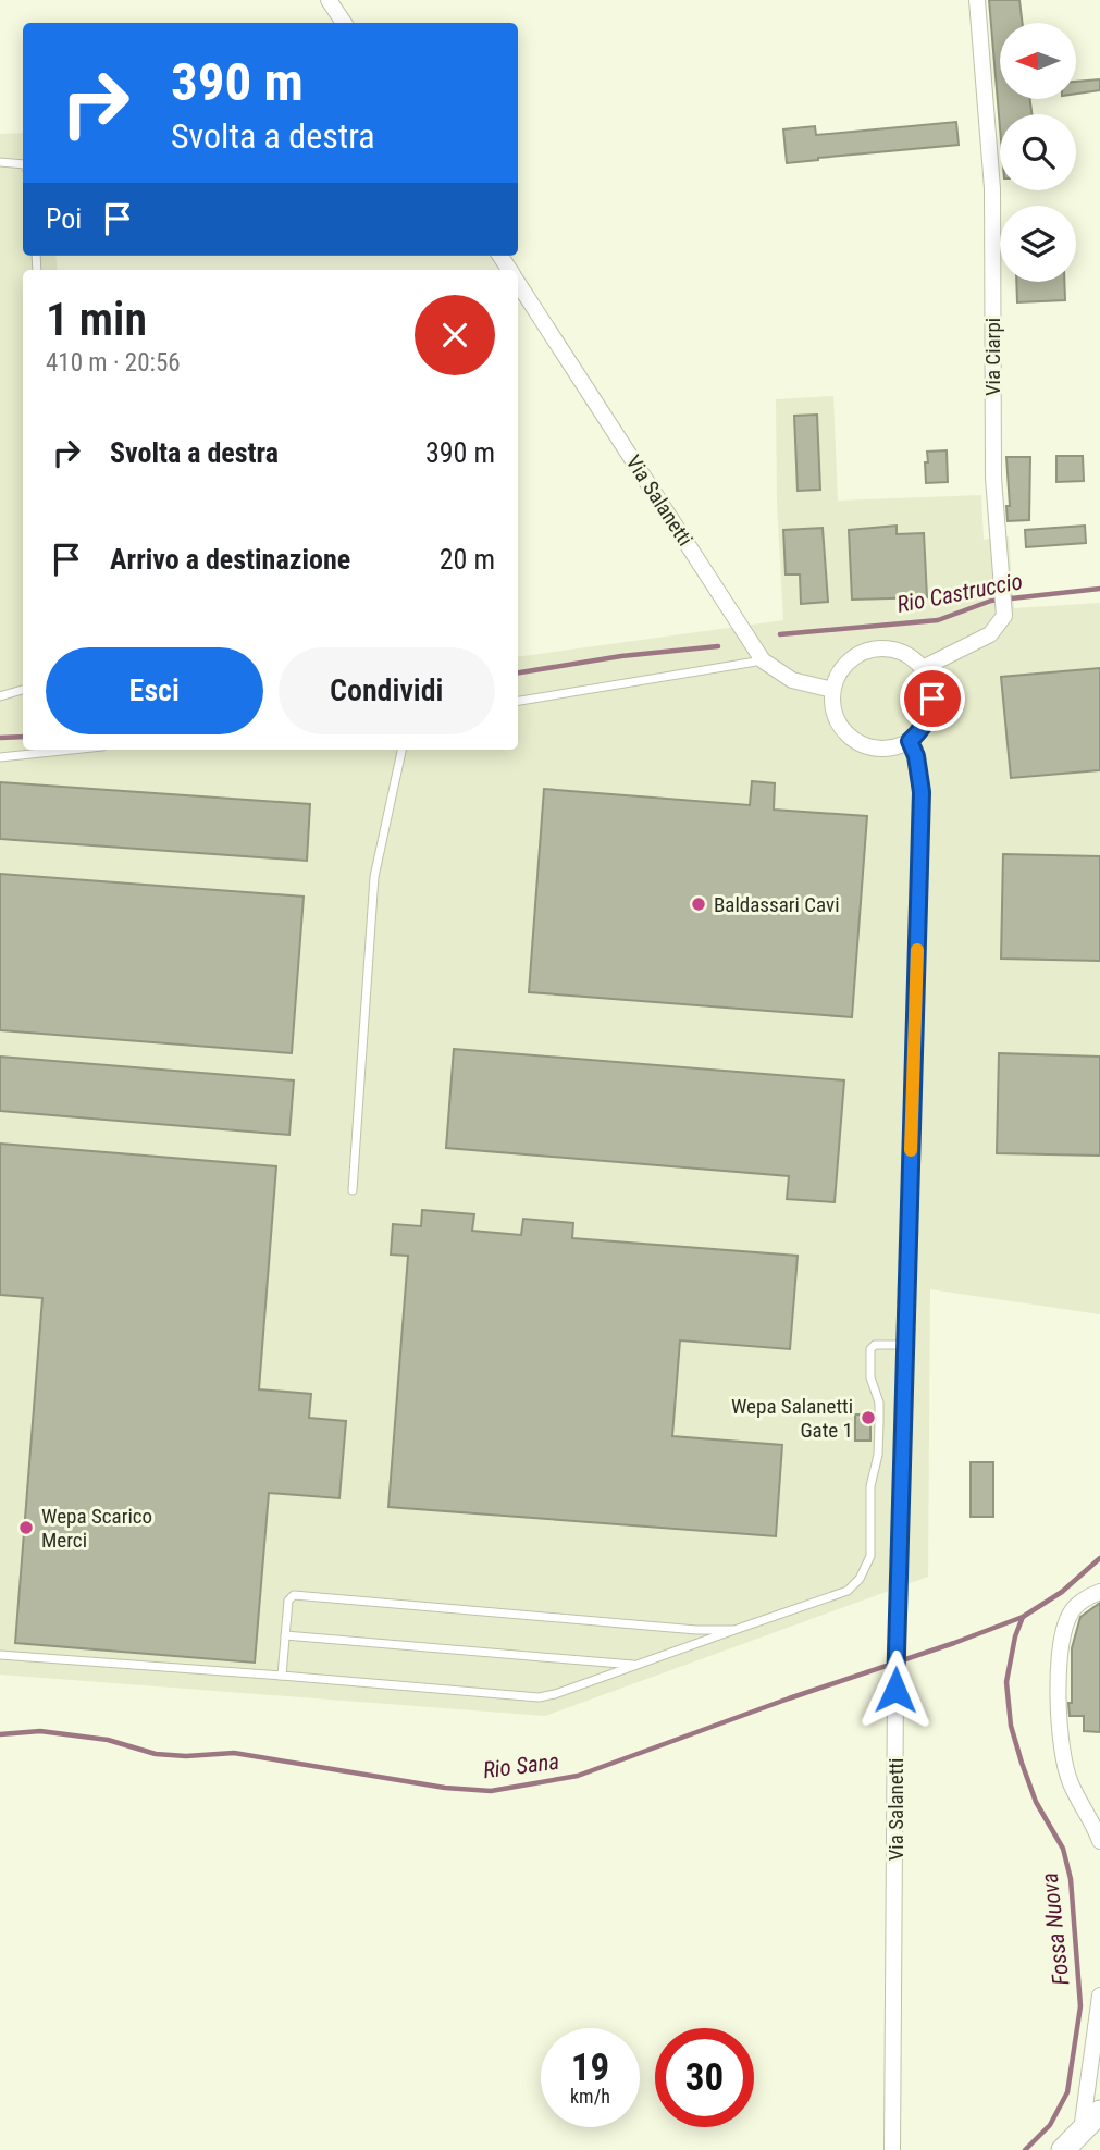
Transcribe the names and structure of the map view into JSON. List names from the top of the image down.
{
  "streets": {
    "street": ["Via Ciarpi", "Via Salanetti"]
  },
  "crossings": [
    ["Via Ciarpi", "Via Salanetti"]
  ],
  "water": ["Rio Castruccio", "Rio Sana", "Fossa Nuova"],
  "places": ["Baldassari Cavi", "Wepa Salanetti Gate 1", "Wepa Scarico Merci"],
  "north": "left",
  "page": {
    "turn": ["390 m", "Svolta a destra"],
    "then": "Poi",
    "heading": ["1 min", "410 m · 20:56"],
    "list": [
      {
        "name": "Svolta a destra",
        "value": "390 m"
      },
      {
        "name": "Arrivo a destinazione",
        "value": "20 m"
      }
    ],
    "buttons": ["Esci", "Condividi"],
    "speed": "19 km/h",
    "limit": "30"
  }
}
